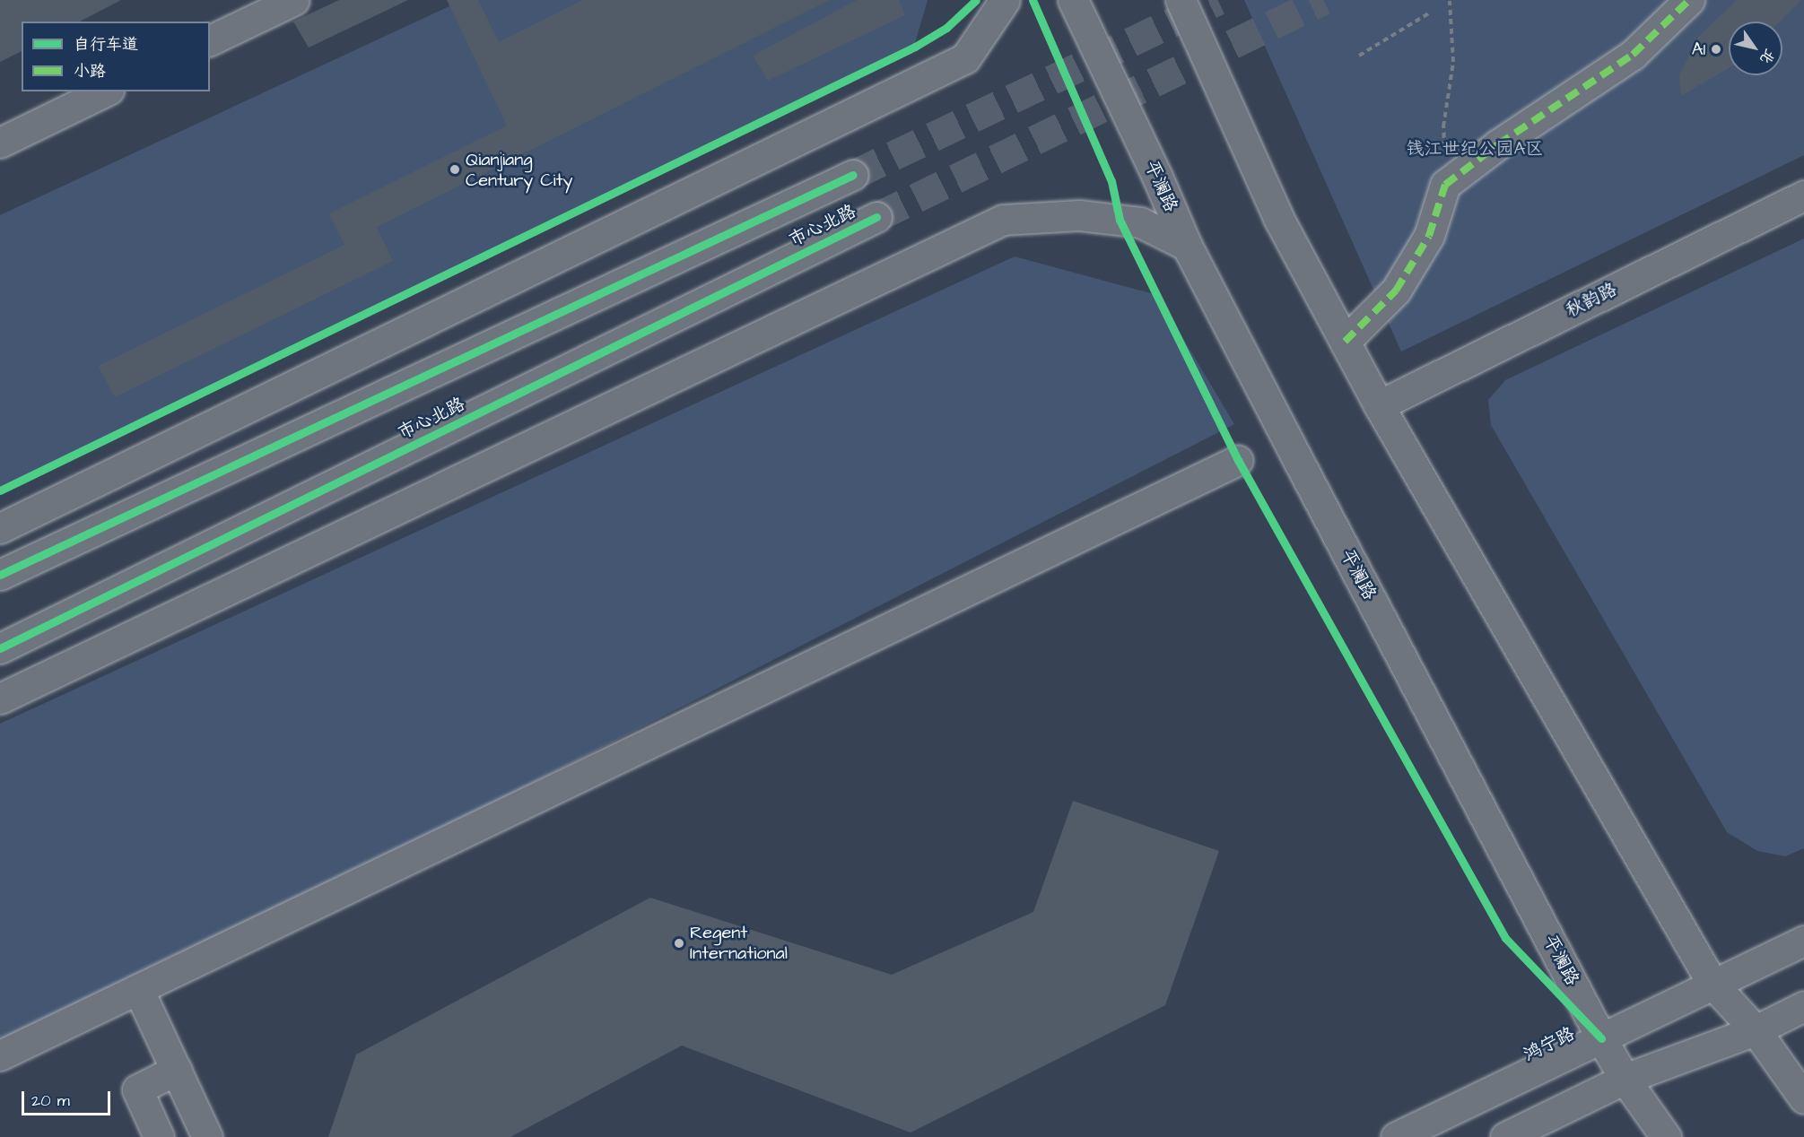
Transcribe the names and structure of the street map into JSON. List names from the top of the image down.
{
  "streets": {
    "main road": [
      "平澜路",
      "市心北路",
      "秋韵路",
      "鸿宁路"
    ]
  },
  "crossings": [
    ["平澜路", "鸿宁路"]
  ],
  "parks": ["钱江世纪公园A区"],
  "places": ["A1", "Qianjiang Century City", "Regent International"],
  "legend": ["自行车道", "小路"],
  "scale_bar": "20 m",
  "north": "bottom right"
}
